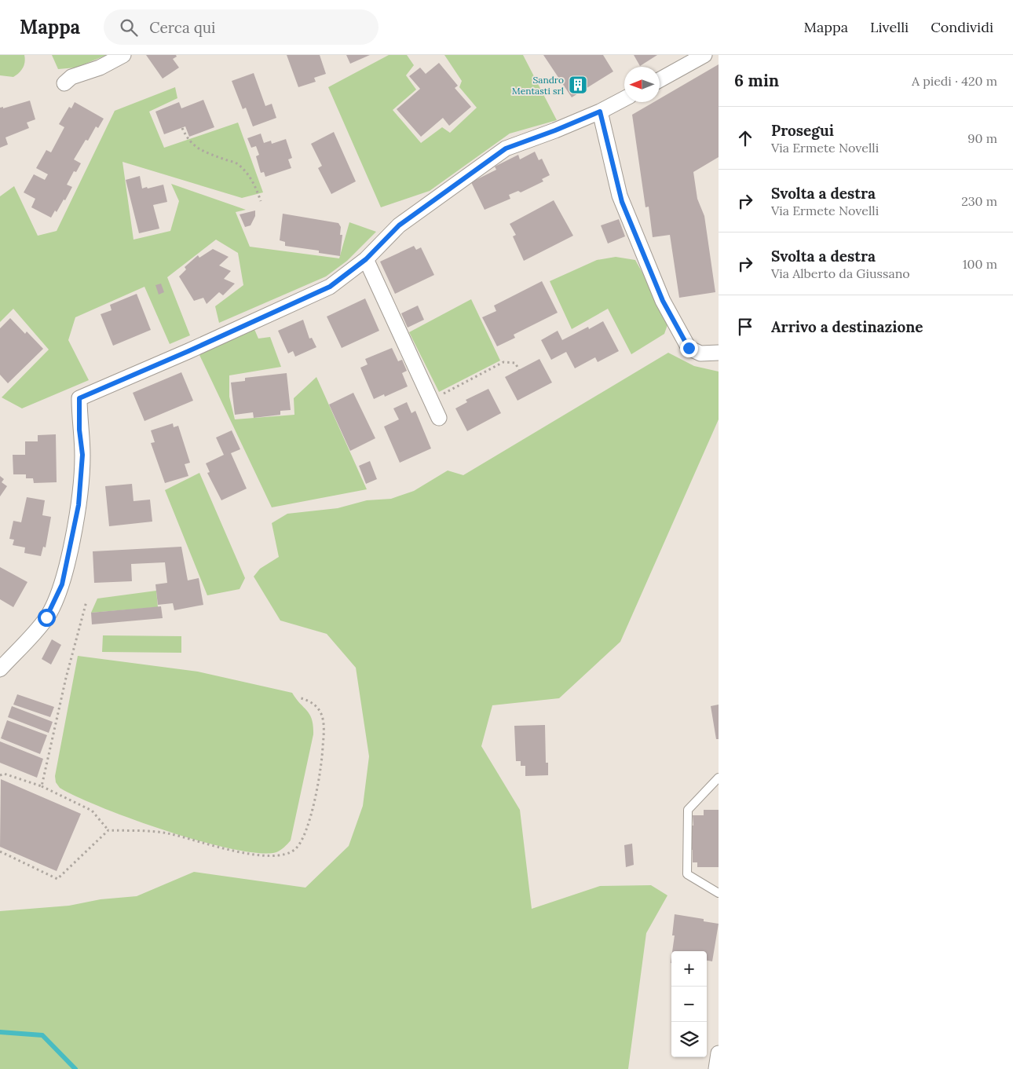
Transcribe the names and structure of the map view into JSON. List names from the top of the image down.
{
  "places": {
    "building": ["Sandro Mentasti srl"]
  },
  "north": "left",
  "page": {
    "header": "Mappa",
    "search": "Cerca qui",
    "nav": ["Mappa", "Livelli", "Condividi"],
    "heading": ["6 min", "A piedi · 420 m"],
    "list": [
      ["Prosegui", "Via Ermete Novelli", "90 m"],
      ["Svolta a destra", "Via Ermete Novelli", "230 m"],
      ["Svolta a destra", "Via Alberto da Giussano", "100 m"],
      "Arrivo a destinazione"
    ],
    "map_buttons": ["+", "−"]
  }
}
